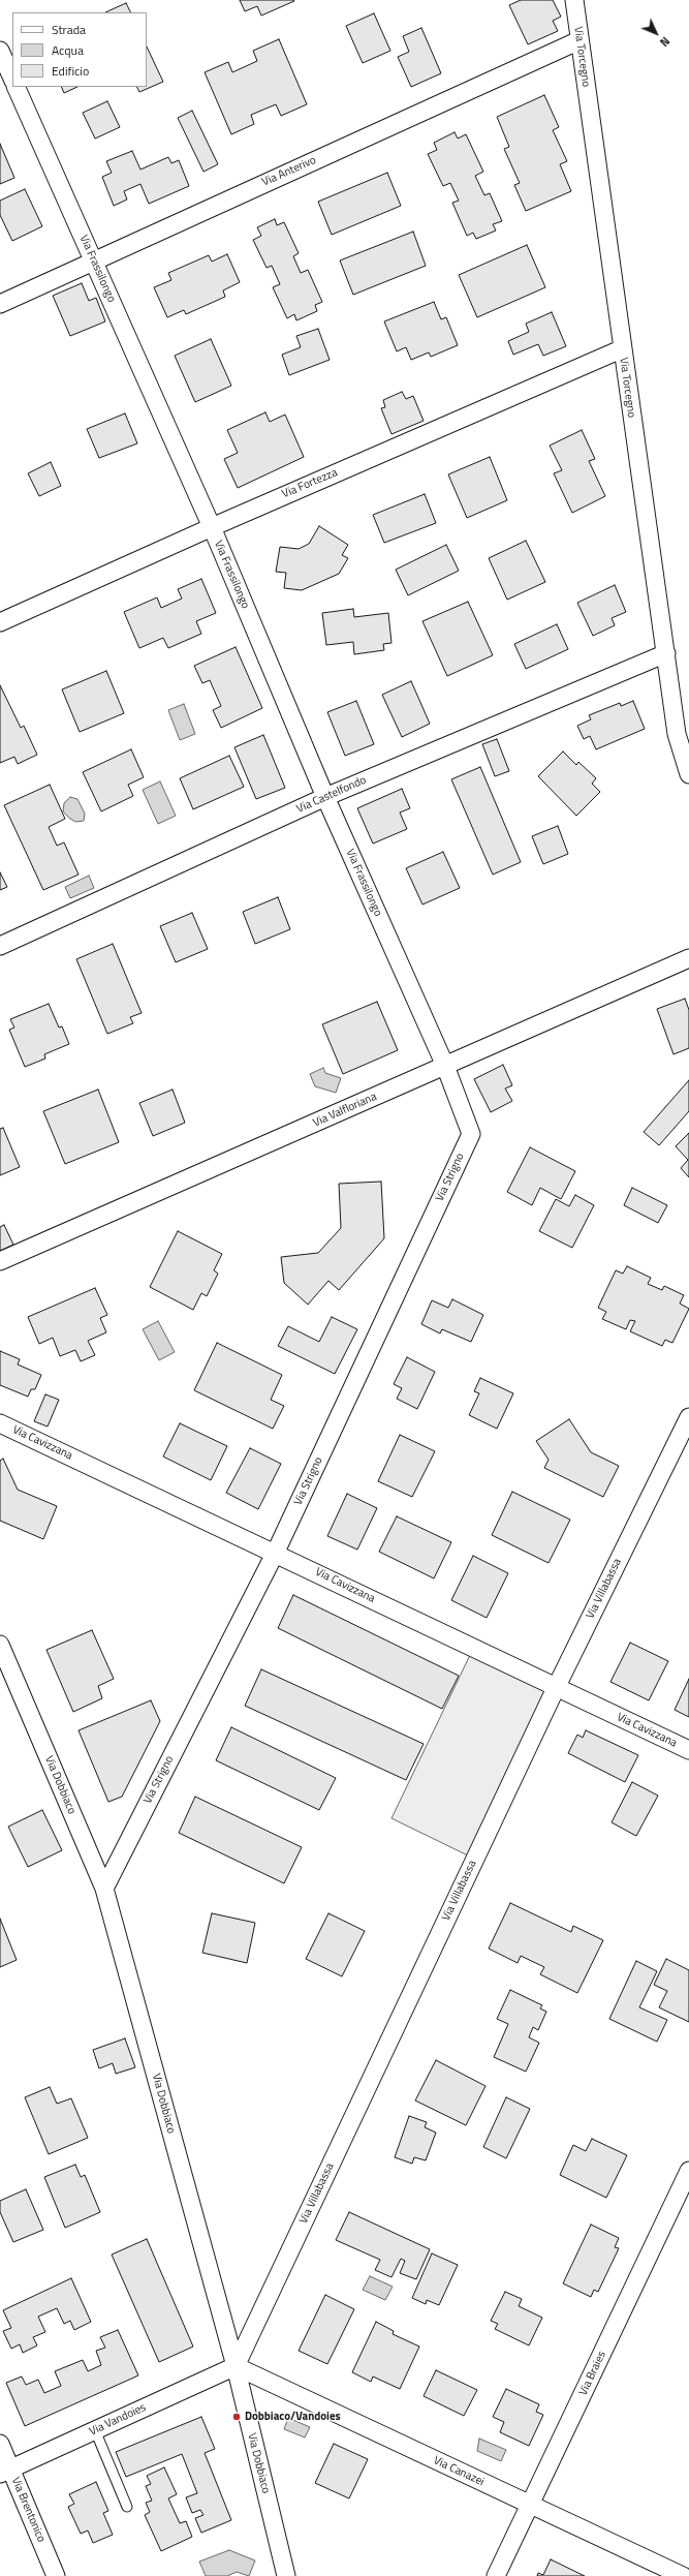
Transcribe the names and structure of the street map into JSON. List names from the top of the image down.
{
  "streets": {
    "street": [
      "Via Torcegno",
      "Via Anterivo",
      "Via Frassilongo",
      "Via Fortezza",
      "Via Castelfondo",
      "Via Valfloriana",
      "Via Strigno",
      "Via Cavizzana",
      "Via Villabassa",
      "Via Dobbiaco",
      "Via Braies",
      "Via Vandoies",
      "Via Canazei",
      "Via Brentonico"
    ]
  },
  "crossings": [
    ["Via Torcegno", "Via Anterivo"],
    ["Via Torcegno", "Via Fortezza"],
    ["Via Torcegno", "Via Castelfondo"],
    ["Via Anterivo", "Via Frassilongo"],
    ["Via Frassilongo", "Via Fortezza"],
    ["Via Frassilongo", "Via Castelfondo"],
    ["Via Frassilongo", "Via Valfloriana"],
    ["Via Frassilongo", "Via Strigno"],
    ["Via Valfloriana", "Via Strigno"],
    ["Via Strigno", "Via Cavizzana"],
    ["Via Strigno", "Via Dobbiaco"],
    ["Via Cavizzana", "Via Villabassa"],
    ["Via Villabassa", "Via Dobbiaco"],
    ["Via Villabassa", "Via Vandoies"],
    ["Via Villabassa", "Via Canazei"],
    ["Via Dobbiaco", "Via Vandoies"],
    ["Via Dobbiaco", "Via Canazei"],
    ["Via Braies", "Via Canazei"],
    ["Via Vandoies", "Via Canazei"],
    ["Via Vandoies", "Via Brentonico"]
  ],
  "places": ["Dobbiaco/Vandoies"],
  "legend": ["Strada", "Acqua", "Edificio"],
  "north": "bottom right"
}
